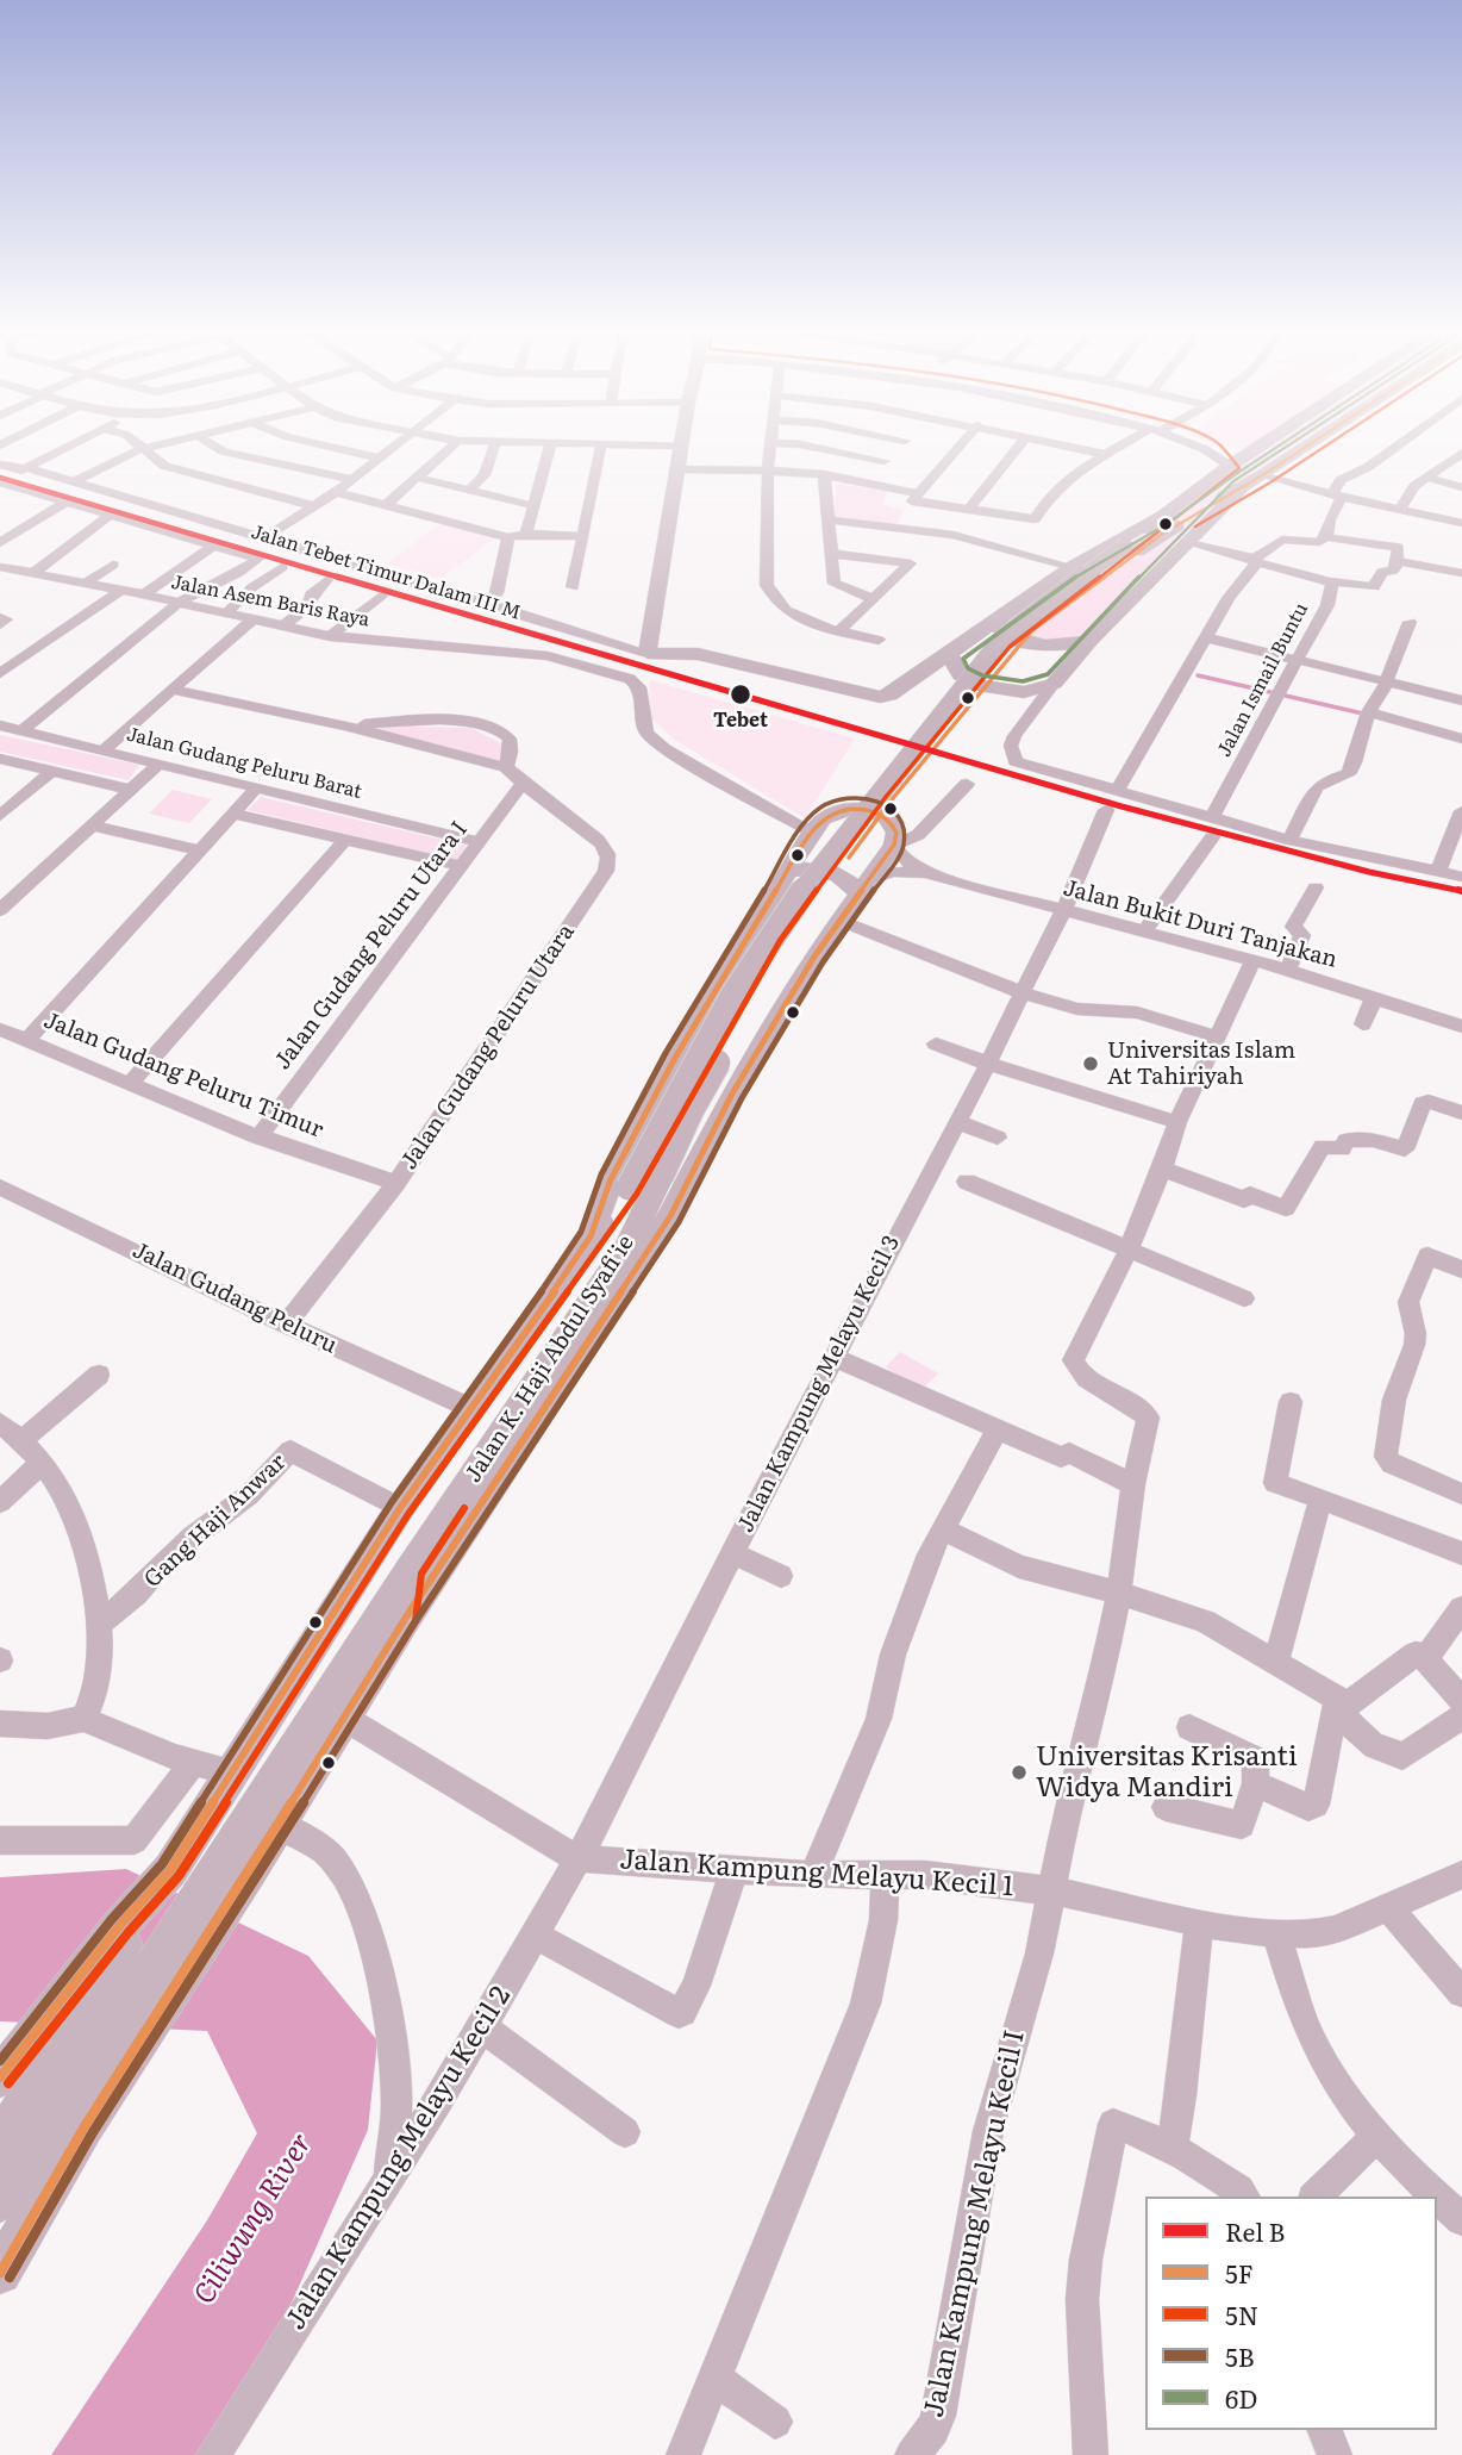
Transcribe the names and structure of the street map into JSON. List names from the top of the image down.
{
  "streets": {
    "main road": ["Jalan Tebet Timur Dalam III M", "Jalan K. Haji Abdul Syafi'ie"],
    "street": [
      "Jalan Asem Baris Raya",
      "Jalan Ismail Buntu",
      "Jalan Gudang Peluru Barat",
      "Jalan Bukit Duri Tanjakan",
      "Jalan Gudang Peluru Utara I",
      "Jalan Gudang Peluru Utara",
      "Jalan Gudang Peluru Timur",
      "Jalan Gudang Peluru",
      "Jalan Kampung Melayu Kecil 3",
      "Gang Haji Anwar",
      "Jalan Kampung Melayu Kecil 1",
      "Jalan Kampung Melayu Kecil 2",
      "Jalan Kampung Melayu Kecil I"
    ]
  },
  "crossings": [
    ["Jalan Tebet Timur Dalam III M", "Jalan K. Haji Abdul Syafi'ie"],
    ["Jalan Asem Baris Raya", "Jalan K. Haji Abdul Syafi'ie"],
    ["Jalan Ismail Buntu", "Jalan Bukit Duri Tanjakan"],
    ["Jalan Ismail Buntu", "Jalan K. Haji Abdul Syafi'ie"],
    ["Jalan Gudang Peluru Barat", "Jalan Gudang Peluru Utara I"],
    ["Jalan Bukit Duri Tanjakan", "Jalan K. Haji Abdul Syafi'ie"],
    ["Jalan Bukit Duri Tanjakan", "Jalan Kampung Melayu Kecil 3"],
    ["Jalan Gudang Peluru Utara I", "Jalan Gudang Peluru Utara"],
    ["Jalan Gudang Peluru Utara I", "Jalan Gudang Peluru Timur"],
    ["Jalan Gudang Peluru Utara", "Jalan Gudang Peluru Timur"],
    ["Jalan Gudang Peluru Utara", "Jalan Gudang Peluru"],
    ["Jalan Gudang Peluru", "Jalan K. Haji Abdul Syafi'ie"],
    ["Jalan K. Haji Abdul Syafi'ie", "Gang Haji Anwar"],
    ["Jalan K. Haji Abdul Syafi'ie", "Jalan Kampung Melayu Kecil 1"],
    ["Jalan Kampung Melayu Kecil 3", "Jalan Kampung Melayu Kecil 1"],
    ["Jalan Kampung Melayu Kecil 3", "Jalan Kampung Melayu Kecil 2"],
    ["Jalan Kampung Melayu Kecil 1", "Jalan Kampung Melayu Kecil 2"],
    ["Jalan Kampung Melayu Kecil 1", "Jalan Kampung Melayu Kecil I"]
  ],
  "water": ["Ciliwung River"],
  "places": ["Tebet", "Universitas Islam At Tahiriyah", "Universitas Krisanti Widya Mandiri"],
  "lines": [
    "transit line 5F",
    "transit line 5N",
    "transit line 6D",
    "rail line B",
    "transit line 5B"
  ],
  "legend": [
    "Rel B",
    "5F",
    "5N",
    "5B",
    "6D"
  ]
}
